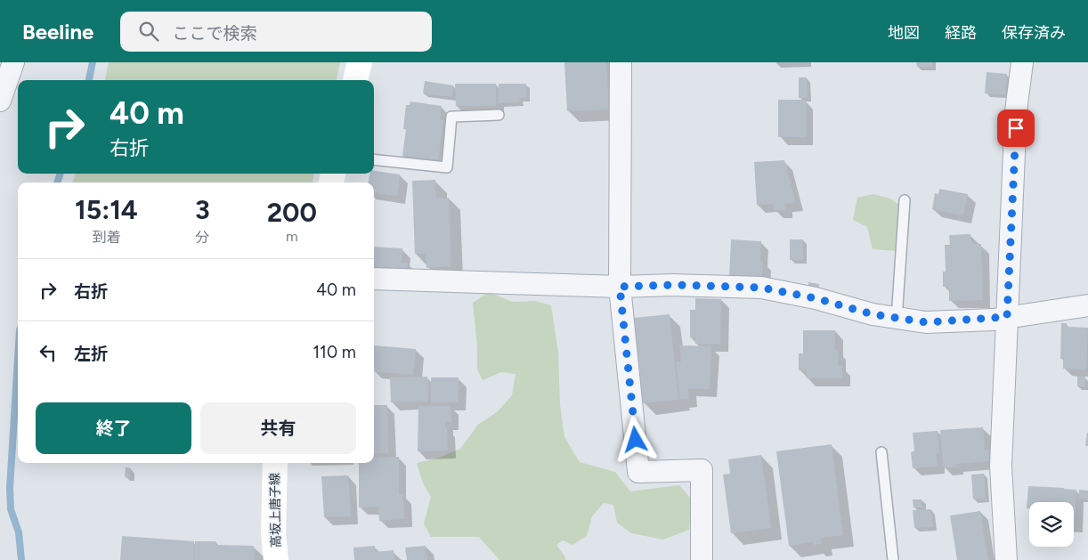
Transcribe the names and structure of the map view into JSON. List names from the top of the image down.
{
  "streets": {
    "main road": ["高坂上唐子線"]
  },
  "page": {
    "header": "Beeline",
    "search": "ここで検索",
    "nav": ["地図", "経路", "保存済み"],
    "turn": ["40 m", "右折"],
    "eta": [
      "15:14",
      "到着",
      "3",
      "分",
      "200",
      "m"
    ],
    "list": [
      {
        "name": "右折",
        "value": "40 m"
      },
      {
        "name": "左折",
        "value": "110 m"
      }
    ],
    "buttons": ["終了", "共有"]
  }
}
